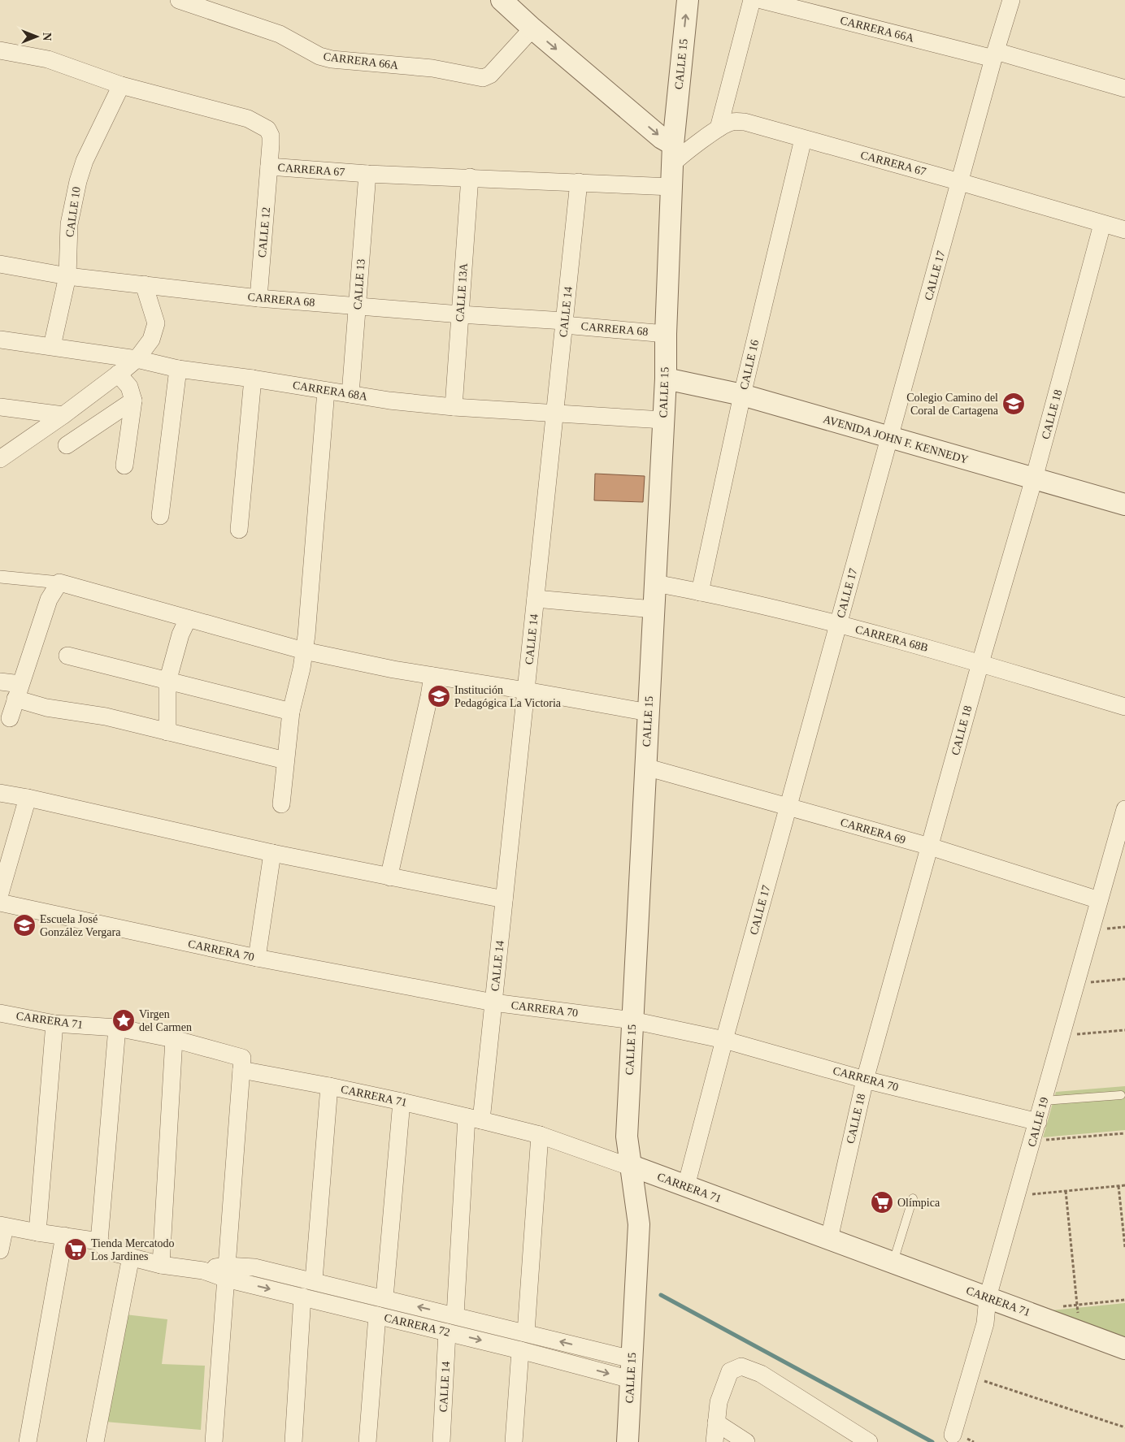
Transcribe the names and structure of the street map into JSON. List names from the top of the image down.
{
  "streets": {
    "street": [
      "CARRERA 66A",
      "CALLE 15",
      "CARRERA 67",
      "CALLE 10",
      "CALLE 12",
      "CALLE 17",
      "CALLE 13",
      "CALLE 13A",
      "CARRERA 68",
      "CALLE 14",
      "CALLE 16",
      "CARRERA 68A",
      "CALLE 18",
      "AVENIDA JOHN F. KENNEDY",
      "CARRERA 68B",
      "CARRERA 69",
      "CARRERA 70",
      "CARRERA 71",
      "CALLE 19",
      "CARRERA 72"
    ]
  },
  "crossings": [
    ["CARRERA 66A", "CALLE 17"],
    ["CALLE 15", "CARRERA 67"],
    ["CALLE 15", "CARRERA 68"],
    ["CALLE 15", "CARRERA 68A"],
    ["CALLE 15", "AVENIDA JOHN F. KENNEDY"],
    ["CALLE 15", "CARRERA 68B"],
    ["CALLE 15", "CARRERA 69"],
    ["CALLE 15", "CARRERA 70"],
    ["CALLE 15", "CARRERA 71"],
    ["CALLE 15", "CARRERA 72"],
    ["CARRERA 67", "CALLE 10"],
    ["CARRERA 67", "CALLE 12"],
    ["CARRERA 67", "CALLE 17"],
    ["CARRERA 67", "CALLE 13"],
    ["CARRERA 67", "CALLE 13A"],
    ["CARRERA 67", "CALLE 14"],
    ["CARRERA 67", "CALLE 16"],
    ["CARRERA 67", "CALLE 18"],
    ["CALLE 10", "CARRERA 68"],
    ["CALLE 10", "CARRERA 68A"],
    ["CALLE 12", "CARRERA 68"],
    ["CALLE 17", "AVENIDA JOHN F. KENNEDY"],
    ["CALLE 17", "CARRERA 68B"],
    ["CALLE 17", "CARRERA 69"],
    ["CALLE 17", "CARRERA 70"],
    ["CALLE 17", "CARRERA 71"],
    ["CALLE 13", "CARRERA 68"],
    ["CALLE 13", "CARRERA 68A"],
    ["CALLE 13A", "CARRERA 68"],
    ["CALLE 13A", "CARRERA 68A"],
    ["CARRERA 68", "CALLE 14"],
    ["CALLE 14", "CARRERA 68A"],
    ["CALLE 14", "CARRERA 70"],
    ["CALLE 14", "CARRERA 71"],
    ["CALLE 14", "CARRERA 72"],
    ["CALLE 16", "AVENIDA JOHN F. KENNEDY"],
    ["CALLE 16", "CARRERA 68B"],
    ["CALLE 18", "AVENIDA JOHN F. KENNEDY"],
    ["CALLE 18", "CARRERA 68B"],
    ["CALLE 18", "CARRERA 69"],
    ["CALLE 18", "CARRERA 70"],
    ["CALLE 18", "CARRERA 71"],
    ["CARRERA 69", "CALLE 19"],
    ["CARRERA 70", "CALLE 19"],
    ["CARRERA 71", "CALLE 19"]
  ],
  "places": {
    "school or university": ["Colegio Camino del Coral de Cartagena", "Institución Pedagógica La Victoria", "Escuela José González Vergara"],
    "place": ["Virgen del Carmen"],
    "supermarket": ["Olímpica", "Tienda Mercatodo Los Jardines"]
  },
  "north": "right"
}
